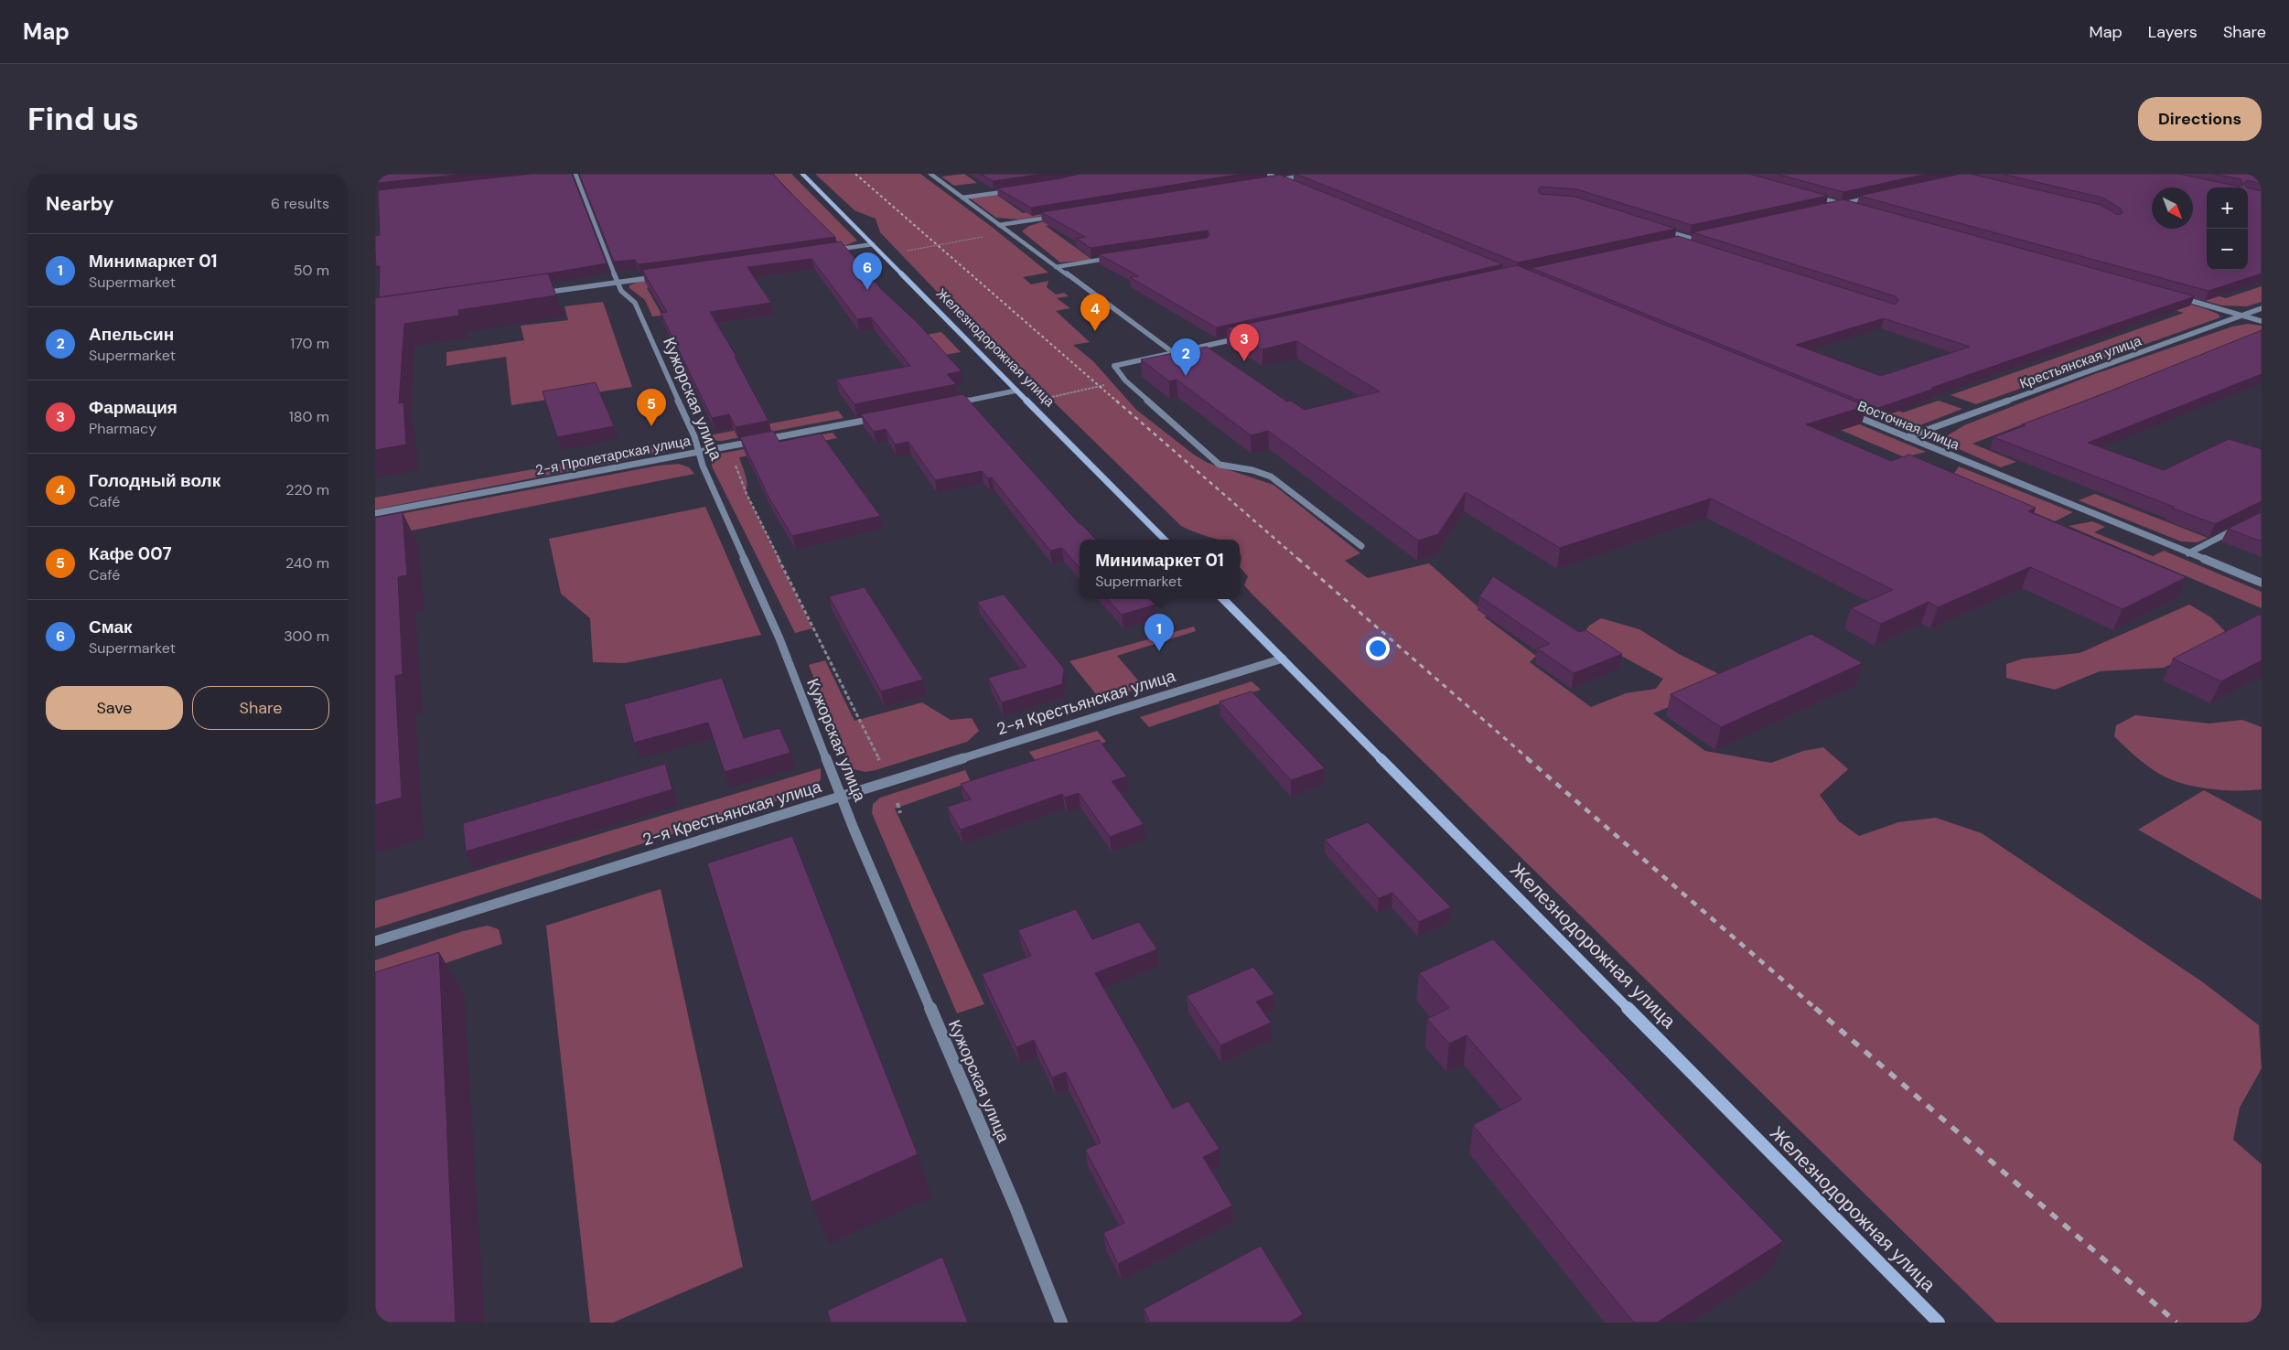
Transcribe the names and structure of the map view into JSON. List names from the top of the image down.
{
  "streets": {
    "main road": ["Железнодорожная улица"],
    "street": [
      "Крестьянская улица",
      "Кужорская улица",
      "Восточная улица",
      "2-я Пролетарская улица",
      "2-я Крестьянская улица"
    ]
  },
  "crossings": [
    ["Железнодорожная улица", "2-я Крестьянская улица"],
    ["Крестьянская улица", "Восточная улица"],
    ["Кужорская улица", "2-я Пролетарская улица"],
    ["Кужорская улица", "2-я Крестьянская улица"]
  ],
  "north": "bottom right",
  "page": {
    "header": "Map",
    "nav": ["Map", "Layers", "Share"],
    "buttons": [
      "Directions",
      ["Save", "Share"]
    ],
    "title": "Find us",
    "heading": ["Nearby", "6 results"],
    "map_buttons": ["+", "−"],
    "list": [
      {
        "mark": "1",
        "name": "Минимаркет 01",
        "note": "Supermarket",
        "value": "50 m"
      },
      {
        "mark": "2",
        "name": "Апельсин",
        "note": "Supermarket",
        "value": "170 m"
      },
      {
        "mark": "3",
        "name": "Фармация",
        "note": "Pharmacy",
        "value": "180 m"
      },
      {
        "mark": "4",
        "name": "Голодный волк",
        "note": "Café",
        "value": "220 m"
      },
      {
        "mark": "5",
        "name": "Кафе 007",
        "note": "Café",
        "value": "240 m"
      },
      {
        "mark": "6",
        "name": "Смак",
        "note": "Supermarket",
        "value": "300 m"
      }
    ],
    "pins": [
      "6",
      "4",
      "3",
      "2",
      "5",
      "1"
    ],
    "popup": ["Минимаркет 01", "Supermarket"]
  }
}
